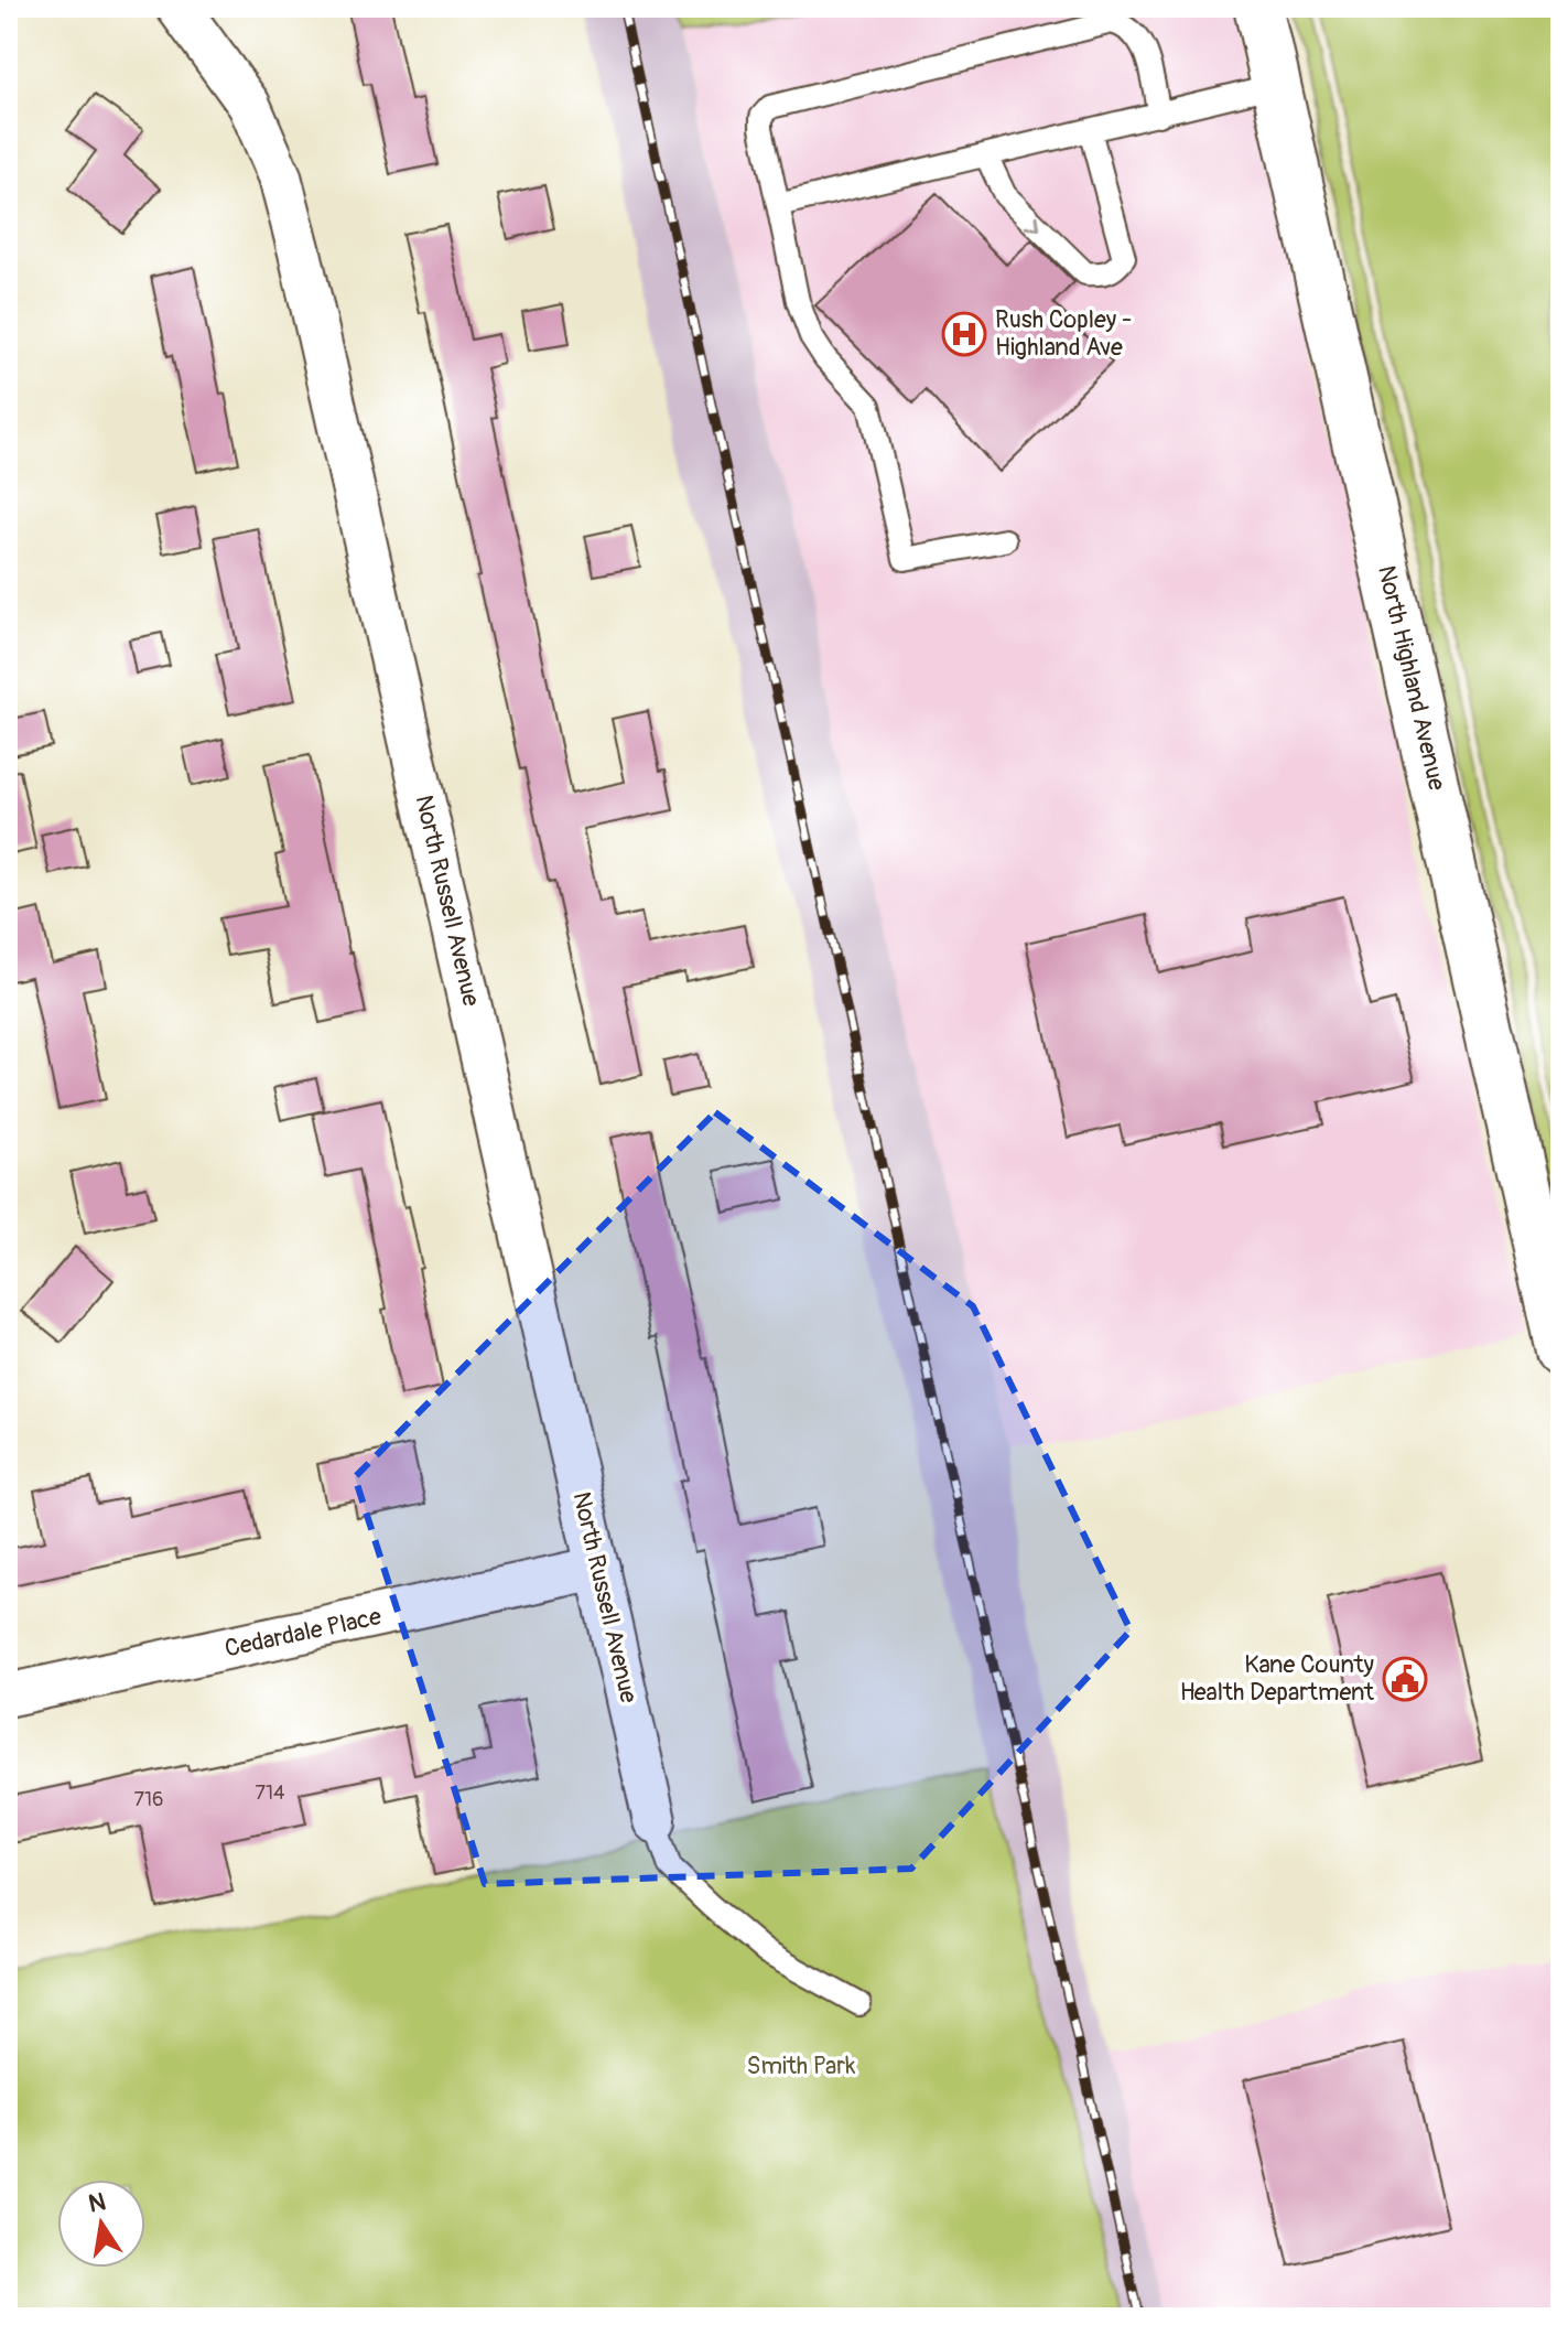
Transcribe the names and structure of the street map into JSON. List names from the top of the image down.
{
  "streets": {
    "street": ["North Highland Avenue", "North Russell Avenue", "Cedardale Place"]
  },
  "crossings": [
    ["North Russell Avenue", "Cedardale Place"]
  ],
  "parks": ["Smith Park"],
  "places": {
    "hospital": ["Rush Copley - Highland Ave"],
    "public building": ["Kane County Health Department"]
  },
  "house_numbers": ["714", "716"],
  "north": "top"
}
